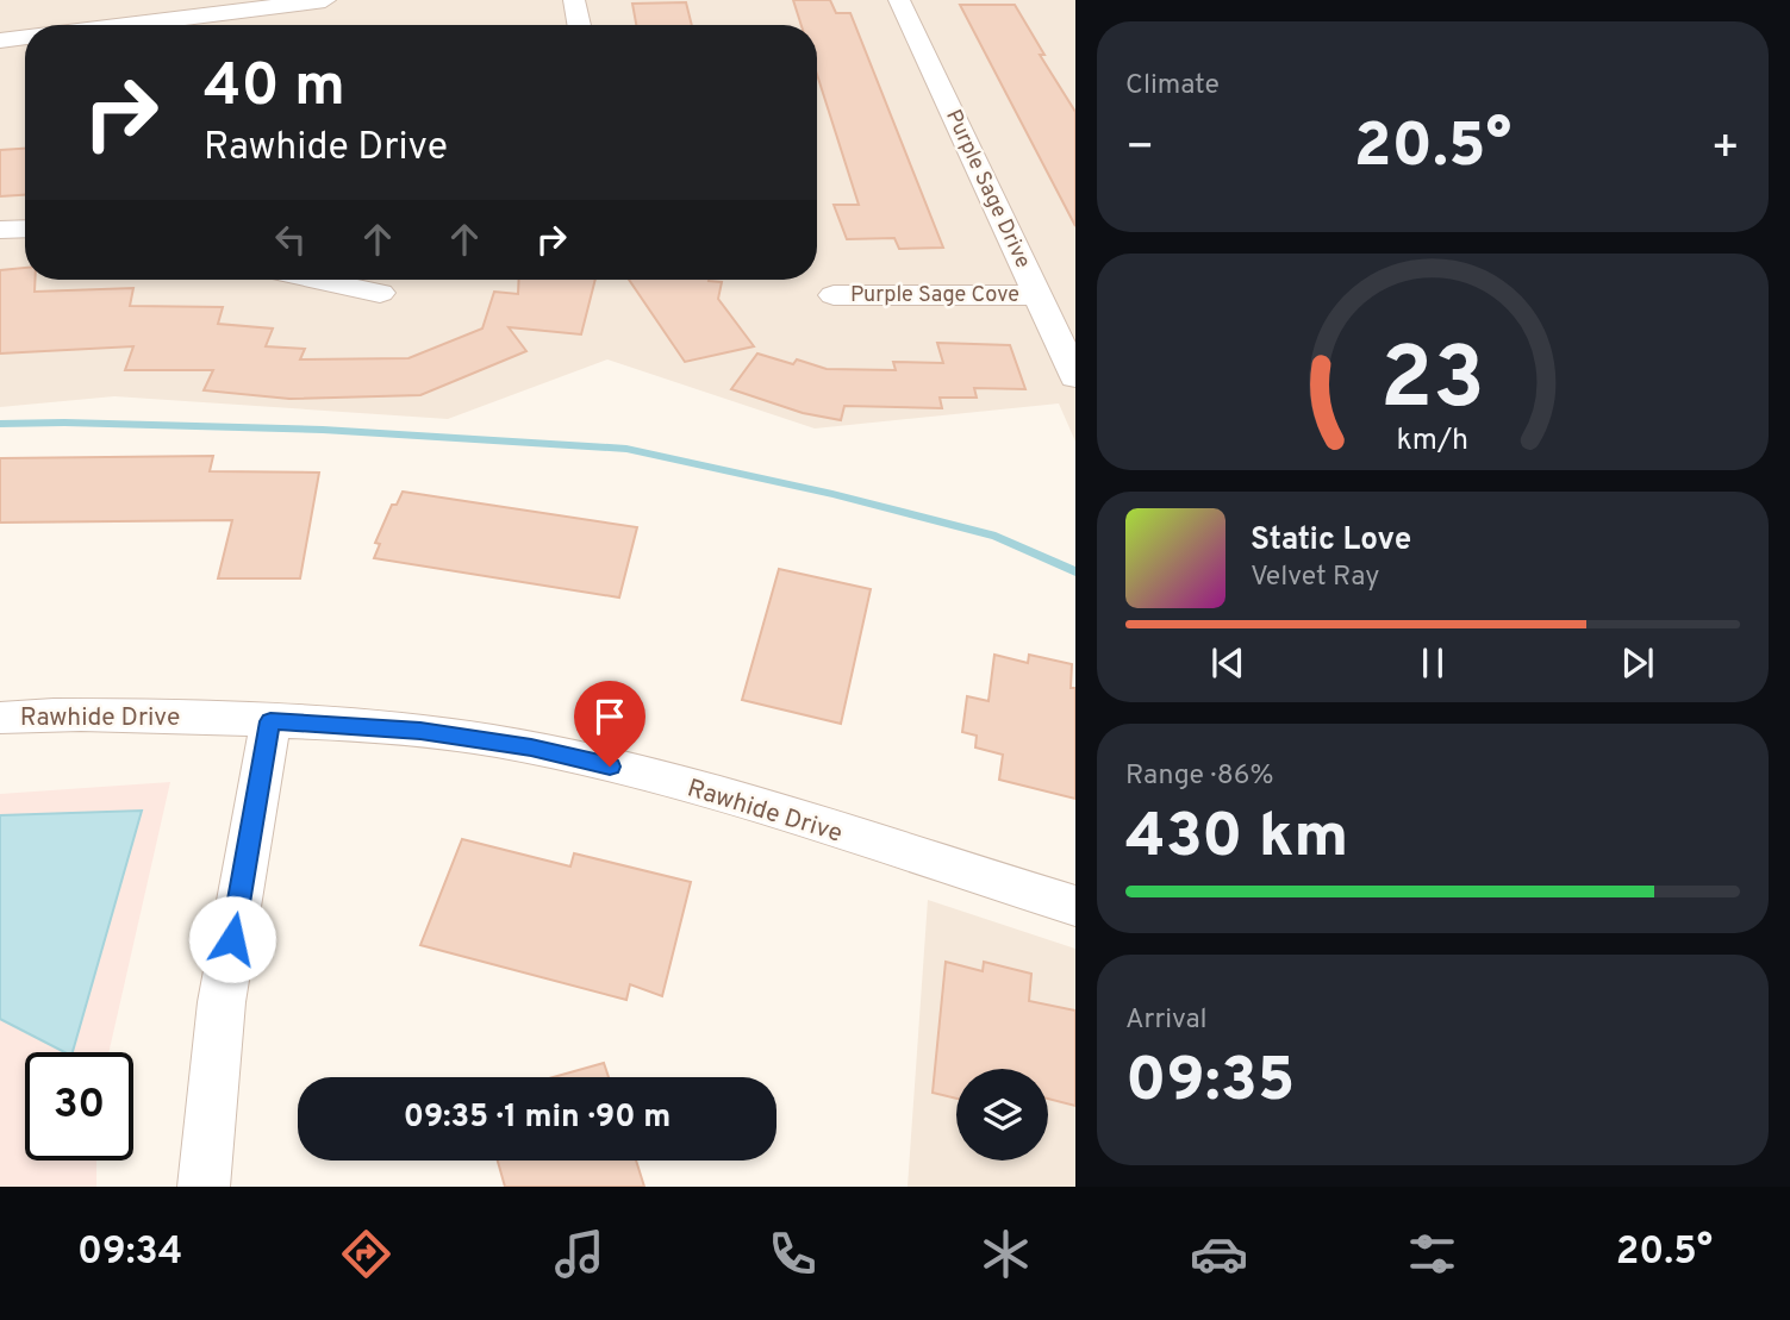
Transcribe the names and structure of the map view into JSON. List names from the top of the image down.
{
  "streets": {
    "street": ["Purple Sage Drive", "Purple Sage Cove", "Rawhide Drive"]
  },
  "crossings": [
    ["Purple Sage Drive", "Purple Sage Cove"]
  ],
  "page": {
    "tile": [
      "Climate",
      ["Range · 86%", "430 km"],
      ["Arrival", "09:35"]
    ],
    "turn": ["40 m", "Rawhide Drive"],
    "heat": ["−", "20.5°", "+"],
    "song": ["Static Love", "Velvet Ray"],
    "limit": "30",
    "trip": "09:35 · 1 min · 90 m",
    "tabs": ["09:34", "20.5°"],
    "gauge": ["23", "km/h"]
  }
}
